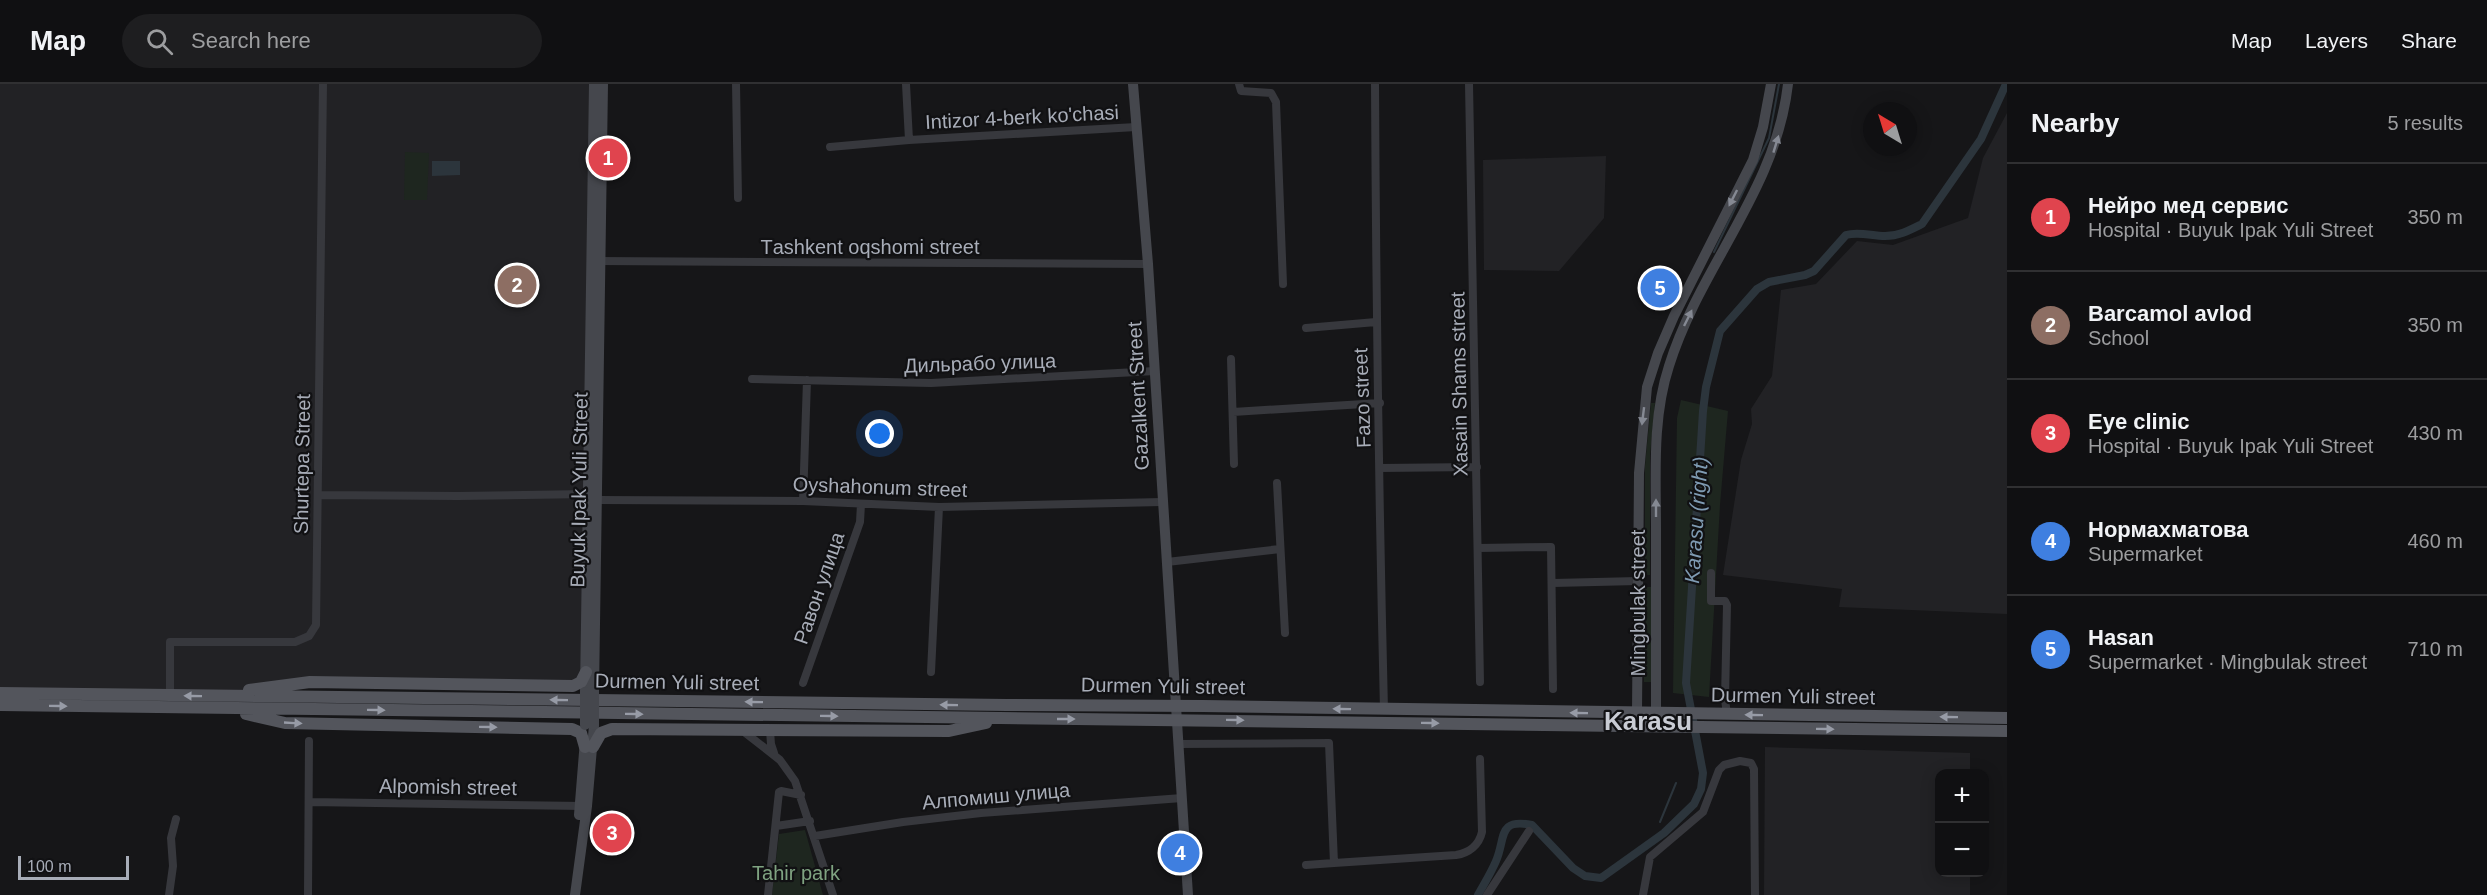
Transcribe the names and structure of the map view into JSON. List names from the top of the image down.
{
  "streets": {
    "main road": [
      "Gazalkent Street",
      "Buyuk Ipak Yuli Street",
      "Mingbulak street",
      "Durmen Yuli street"
    ],
    "street": [
      "Intizor 4-berk ko'chasi",
      "Tаshkent oqshomi street",
      "Дильрабо улица",
      "Xasain Shams street",
      "Fazo street",
      "Shurtepa Street",
      "Oyshahonum street",
      "Равон улица",
      "Alpomish street",
      "Алпомиш улица"
    ]
  },
  "crossings": [
    ["Intizor 4-berk ko'chasi", "Gazalkent Street"],
    ["Tаshkent oqshomi street", "Gazalkent Street"],
    ["Tаshkent oqshomi street", "Buyuk Ipak Yuli Street"],
    ["Дильрабо улица", "Gazalkent Street"],
    ["Gazalkent Street", "Oyshahonum street"],
    ["Gazalkent Street", "Durmen Yuli street"],
    ["Gazalkent Street", "Алпомиш улица"],
    ["Fazo street", "Durmen Yuli street"],
    ["Shurtepa Street", "Oyshahonum street"],
    ["Oyshahonum street", "Buyuk Ipak Yuli Street"],
    ["Oyshahonum street", "Равон улица"],
    ["Buyuk Ipak Yuli Street", "Alpomish street"],
    ["Mingbulak street", "Durmen Yuli street"]
  ],
  "districts": ["Karasu"],
  "water": ["Karasu (right)"],
  "parks": ["Tahir park"],
  "scale_bar": "100 m",
  "north": "top left",
  "page": {
    "header": "Map",
    "search": "Search here",
    "nav": ["Map", "Layers", "Share"],
    "heading": ["Nearby", "5 results"],
    "pins": [
      "1",
      "2",
      "5",
      "3",
      "4"
    ],
    "list": [
      {
        "mark": "1",
        "name": "Нейро мед сервис",
        "note": "Hospital · Buyuk Ipak Yuli Street",
        "value": "350 m"
      },
      {
        "mark": "2",
        "name": "Barcamol avlod",
        "note": "School",
        "value": "350 m"
      },
      {
        "mark": "3",
        "name": "Eye clinic",
        "note": "Hospital · Buyuk Ipak Yuli Street",
        "value": "430 m"
      },
      {
        "mark": "4",
        "name": "Нормахматова",
        "note": "Supermarket",
        "value": "460 m"
      },
      {
        "mark": "5",
        "name": "Hasan",
        "note": "Supermarket · Mingbulak street",
        "value": "710 m"
      }
    ],
    "map_buttons": ["+", "−"],
    "scale": "100 m"
  }
}
